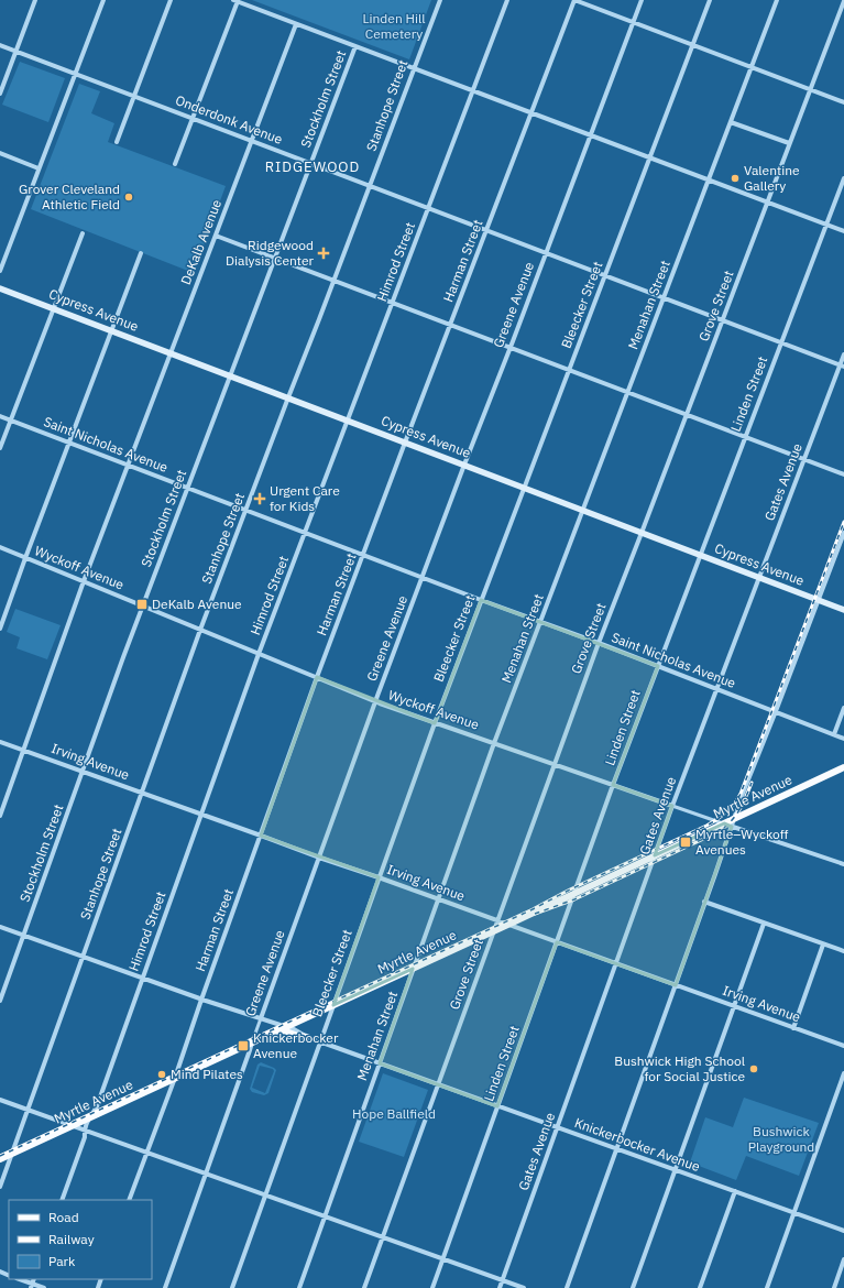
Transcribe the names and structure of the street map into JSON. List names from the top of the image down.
{
  "streets": {
    "main road": ["Cypress Avenue", "Myrtle Avenue"],
    "street": [
      "Stockholm Street",
      "Stanhope Street",
      "Onderdonk Avenue",
      "DeKalb Avenue",
      "Harman Street",
      "Himrod Street",
      "Greene Avenue",
      "Bleecker Street",
      "Menahan Street",
      "Grove Street",
      "Linden Street",
      "Saint Nicholas Avenue",
      "Gates Avenue",
      "Wyckoff Avenue",
      "Irving Avenue",
      "Knickerbocker Avenue"
    ]
  },
  "crossings": [
    ["Stockholm Street", "Onderdonk Avenue"],
    ["Stockholm Street", "Cypress Avenue"],
    ["Stockholm Street", "Saint Nicholas Avenue"],
    ["Stockholm Street", "Wyckoff Avenue"],
    ["Stockholm Street", "Irving Avenue"],
    ["Stanhope Street", "Onderdonk Avenue"],
    ["Stanhope Street", "Cypress Avenue"],
    ["Stanhope Street", "Saint Nicholas Avenue"],
    ["Stanhope Street", "Wyckoff Avenue"],
    ["Stanhope Street", "Irving Avenue"],
    ["Stanhope Street", "Myrtle Avenue"],
    ["Onderdonk Avenue", "DeKalb Avenue"],
    ["Onderdonk Avenue", "Harman Street"],
    ["Onderdonk Avenue", "Himrod Street"],
    ["Onderdonk Avenue", "Greene Avenue"],
    ["Onderdonk Avenue", "Bleecker Street"],
    ["Onderdonk Avenue", "Menahan Street"],
    ["Onderdonk Avenue", "Grove Street"],
    ["Onderdonk Avenue", "Linden Street"],
    ["Onderdonk Avenue", "Gates Avenue"],
    ["DeKalb Avenue", "Cypress Avenue"],
    ["DeKalb Avenue", "Saint Nicholas Avenue"],
    ["DeKalb Avenue", "Wyckoff Avenue"],
    ["DeKalb Avenue", "Irving Avenue"],
    ["Harman Street", "Cypress Avenue"],
    ["Harman Street", "Saint Nicholas Avenue"],
    ["Harman Street", "Wyckoff Avenue"],
    ["Harman Street", "Irving Avenue"],
    ["Harman Street", "Myrtle Avenue"],
    ["Himrod Street", "Cypress Avenue"],
    ["Himrod Street", "Saint Nicholas Avenue"],
    ["Himrod Street", "Wyckoff Avenue"],
    ["Himrod Street", "Irving Avenue"],
    ["Himrod Street", "Myrtle Avenue"],
    ["Greene Avenue", "Cypress Avenue"],
    ["Greene Avenue", "Saint Nicholas Avenue"],
    ["Greene Avenue", "Wyckoff Avenue"],
    ["Greene Avenue", "Irving Avenue"],
    ["Greene Avenue", "Myrtle Avenue"],
    ["Bleecker Street", "Cypress Avenue"],
    ["Bleecker Street", "Saint Nicholas Avenue"],
    ["Bleecker Street", "Wyckoff Avenue"],
    ["Bleecker Street", "Irving Avenue"],
    ["Bleecker Street", "Myrtle Avenue"],
    ["Bleecker Street", "Knickerbocker Avenue"],
    ["Menahan Street", "Cypress Avenue"],
    ["Menahan Street", "Saint Nicholas Avenue"],
    ["Menahan Street", "Wyckoff Avenue"],
    ["Menahan Street", "Irving Avenue"],
    ["Menahan Street", "Myrtle Avenue"],
    ["Menahan Street", "Knickerbocker Avenue"],
    ["Grove Street", "Cypress Avenue"],
    ["Grove Street", "Saint Nicholas Avenue"],
    ["Grove Street", "Wyckoff Avenue"],
    ["Grove Street", "Irving Avenue"],
    ["Grove Street", "Myrtle Avenue"],
    ["Grove Street", "Knickerbocker Avenue"],
    ["Cypress Avenue", "Linden Street"],
    ["Cypress Avenue", "Gates Avenue"],
    ["Linden Street", "Saint Nicholas Avenue"],
    ["Linden Street", "Wyckoff Avenue"],
    ["Linden Street", "Irving Avenue"],
    ["Linden Street", "Myrtle Avenue"],
    ["Linden Street", "Knickerbocker Avenue"],
    ["Saint Nicholas Avenue", "Gates Avenue"],
    ["Gates Avenue", "Wyckoff Avenue"],
    ["Gates Avenue", "Irving Avenue"],
    ["Gates Avenue", "Myrtle Avenue"],
    ["Gates Avenue", "Knickerbocker Avenue"],
    ["Wyckoff Avenue", "Myrtle Avenue"],
    ["Irving Avenue", "Myrtle Avenue"]
  ],
  "districts": ["RIDGEWOOD"],
  "parks": ["Linden Hill Cemetery", "Hope Ballfield", "Bushwick Playground"],
  "places": {
    "other": [
      "Valentine Gallery",
      "Grover Cleveland Athletic Field",
      "Bushwick High School for Social Justice",
      "Mind Pilates"
    ],
    "health": ["Ridgewood Dialysis Center", "Urgent Care for Kids"],
    "transit": ["DeKalb Avenue", "Myrtle–Wyckoff Avenues", "Knickerbocker Avenue"]
  },
  "legend": ["Road", "Railway", "Park"]
}
